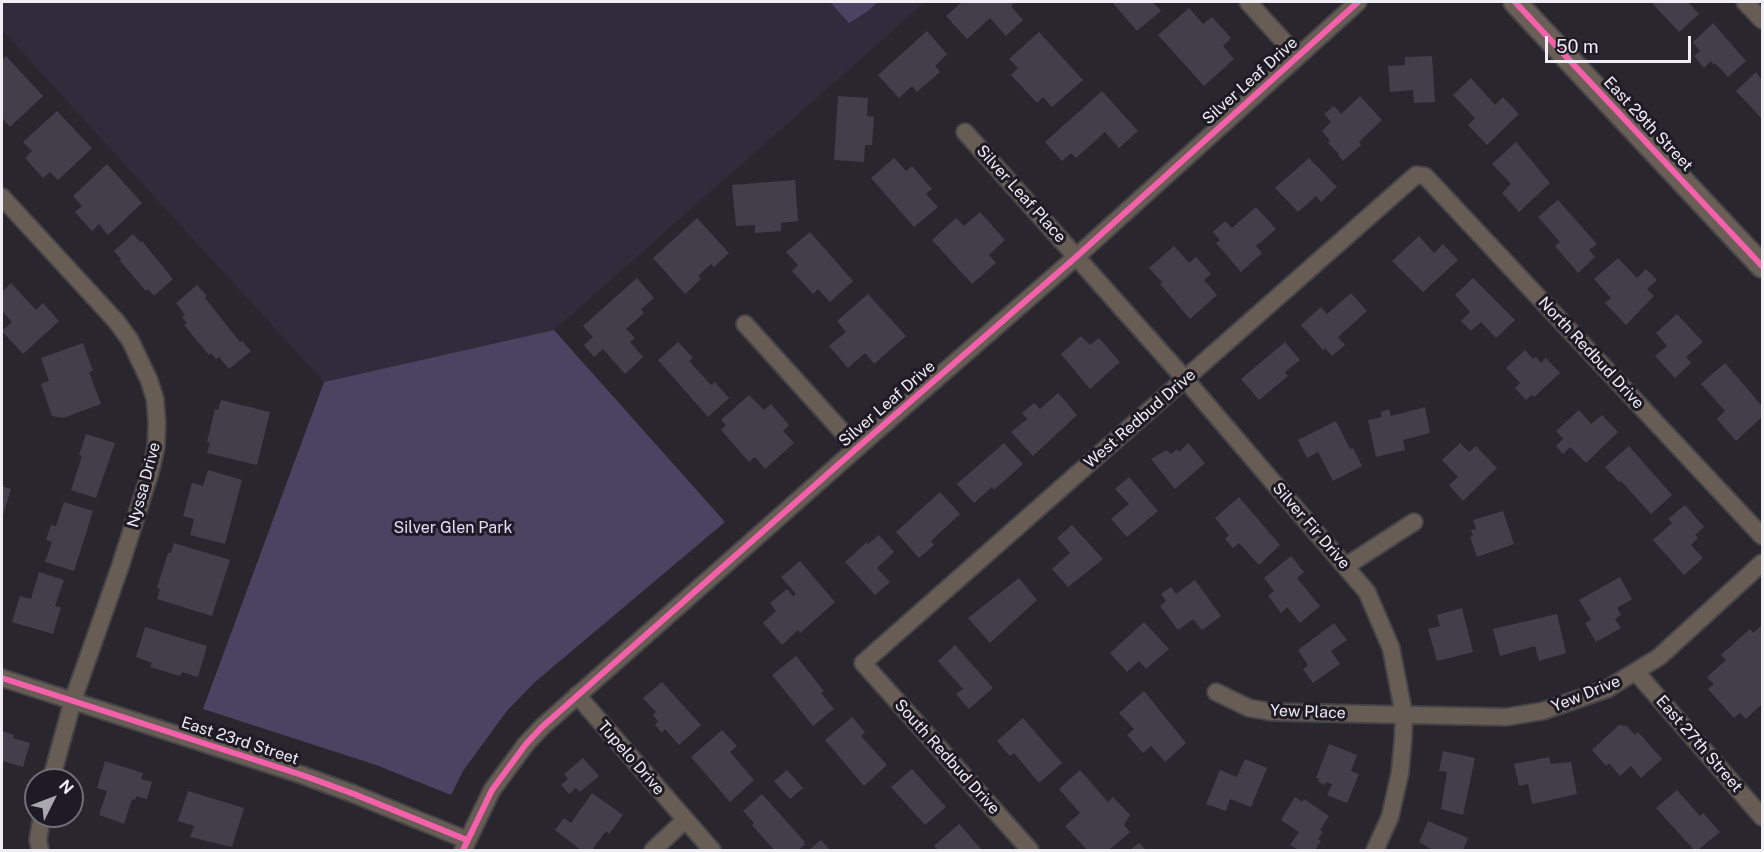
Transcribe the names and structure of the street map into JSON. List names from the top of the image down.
{
  "streets": {
    "main road": ["East 29th Street"],
    "street": [
      "Silver Leaf Drive",
      "Silver Leaf Place",
      "North Redbud Drive",
      "West Redbud Drive",
      "Nyssa Drive",
      "Silver Fir Drive",
      "Yew Drive",
      "Yew Place",
      "East 23rd Street",
      "East 27th Street",
      "South Redbud Drive",
      "Tupelo Drive"
    ]
  },
  "crossings": [
    ["Silver Leaf Drive", "Silver Leaf Place"],
    ["Silver Leaf Drive", "Silver Fir Drive"],
    ["Silver Leaf Drive", "East 23rd Street"],
    ["Silver Leaf Drive", "Tupelo Drive"],
    ["Silver Leaf Place", "Silver Fir Drive"],
    ["North Redbud Drive", "West Redbud Drive"],
    ["West Redbud Drive", "Silver Fir Drive"],
    ["West Redbud Drive", "South Redbud Drive"],
    ["Nyssa Drive", "East 23rd Street"],
    ["Silver Fir Drive", "Yew Drive"],
    ["Silver Fir Drive", "Yew Place"],
    ["Yew Drive", "Yew Place"],
    ["Yew Drive", "East 27th Street"]
  ],
  "parks": ["Silver Glen Park"],
  "scale_bar": "50 m",
  "north": "top right"
}
